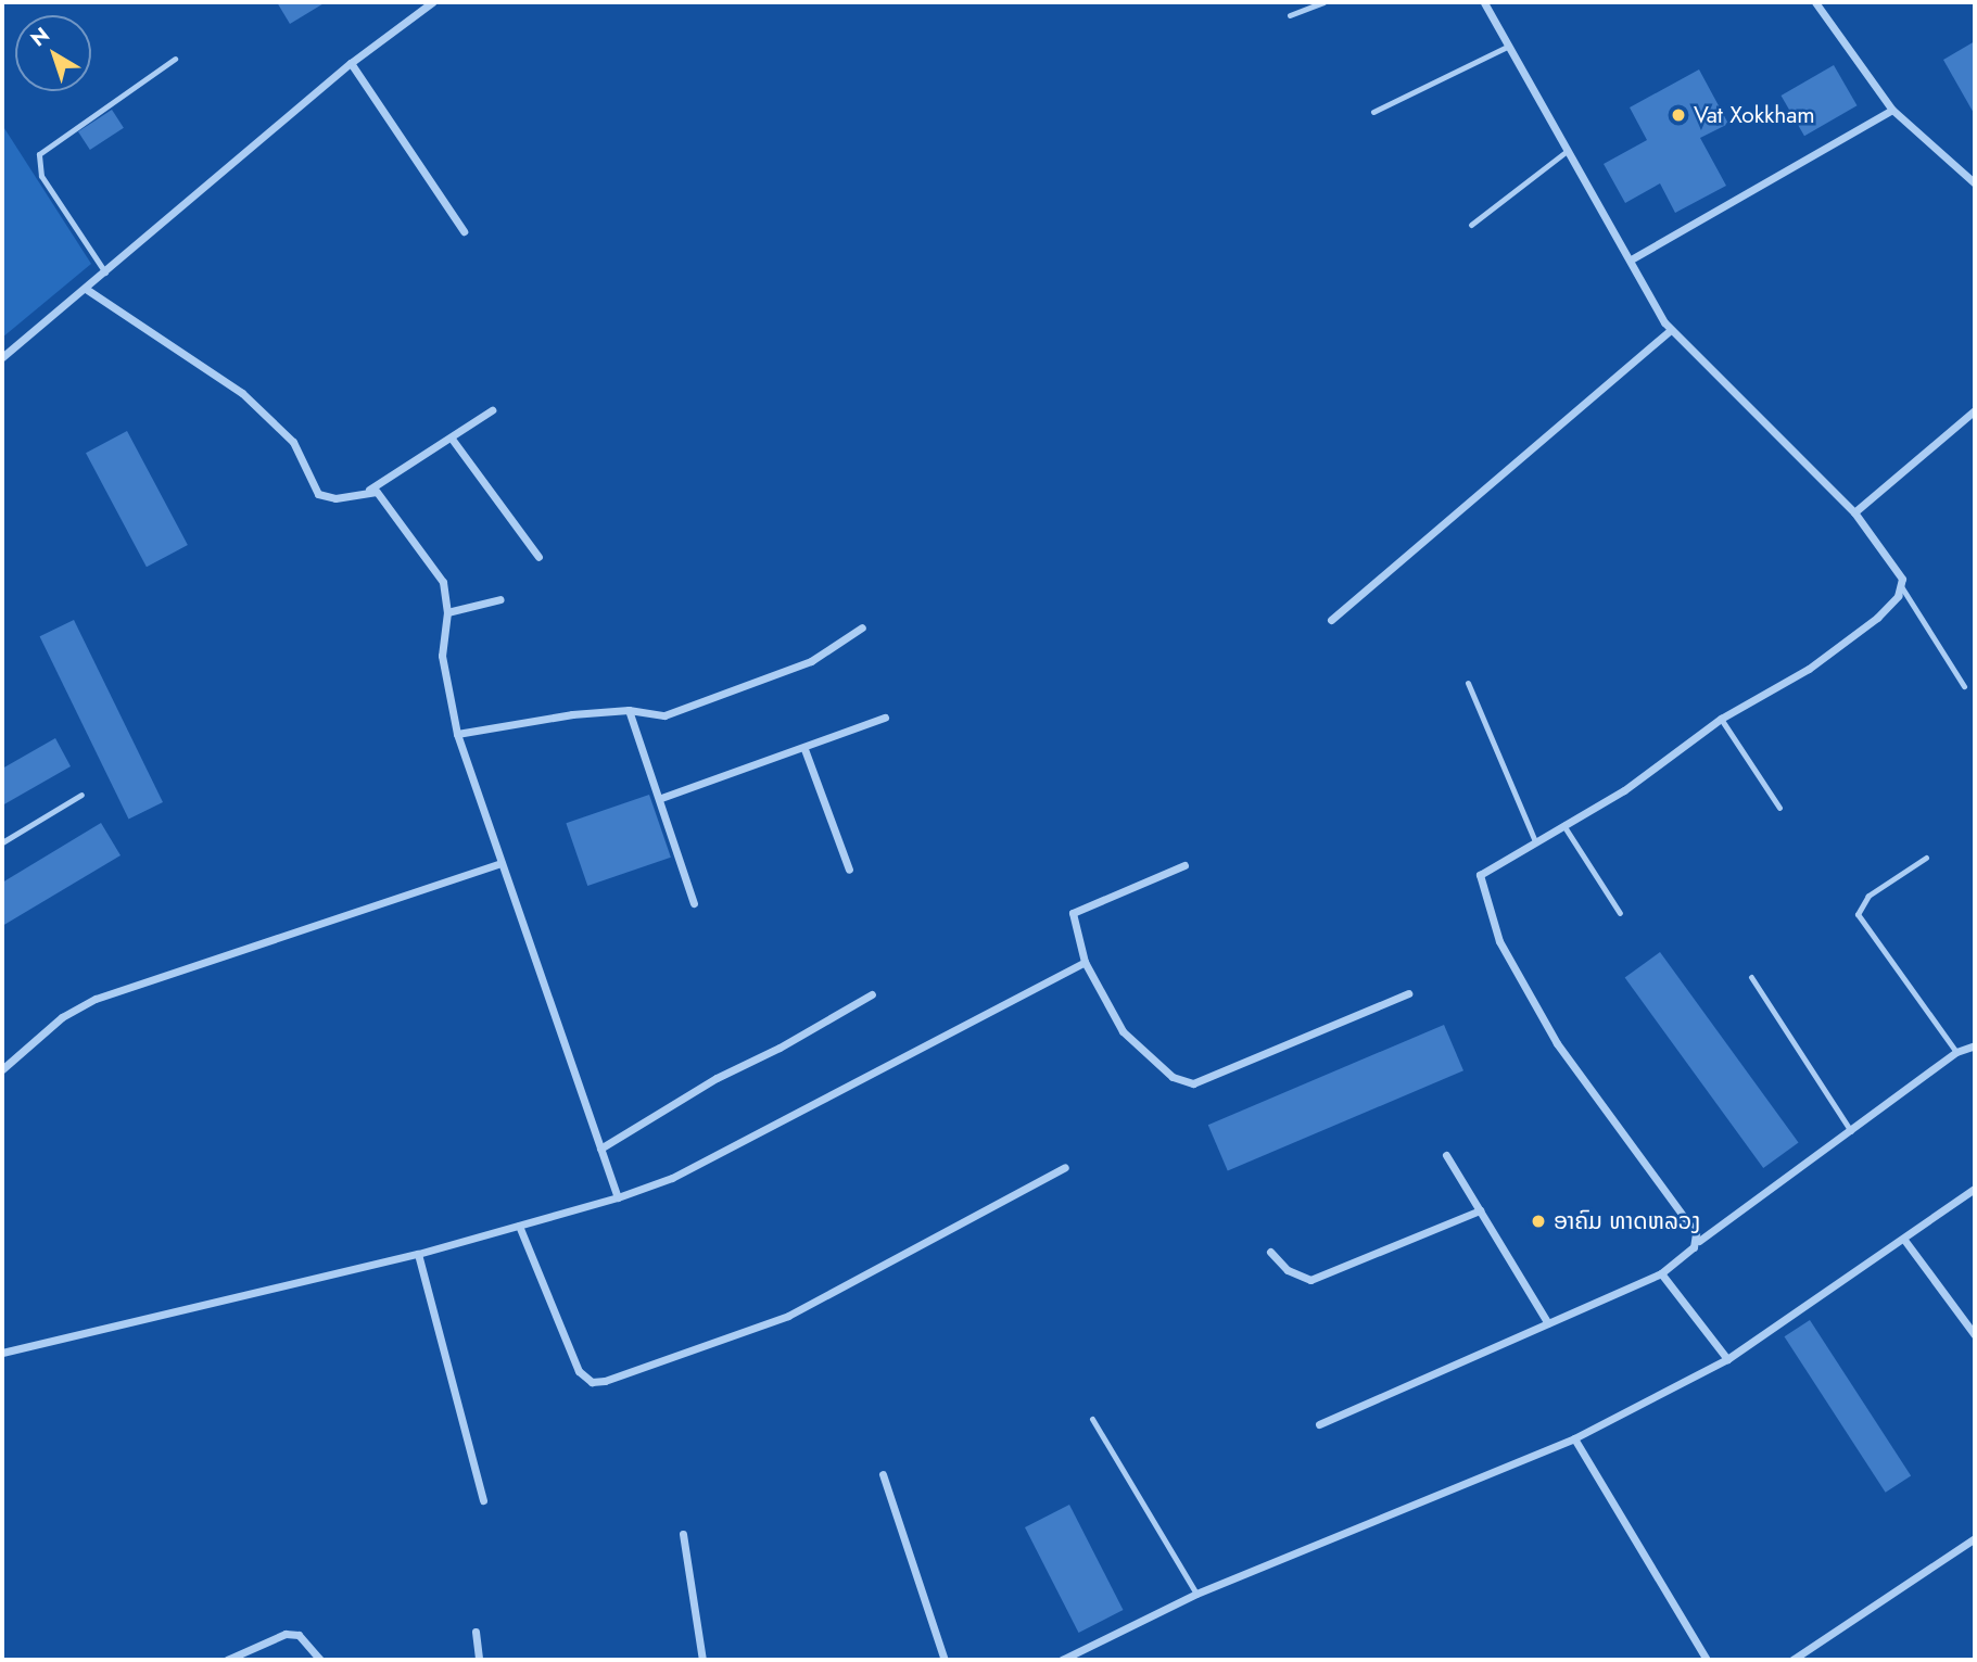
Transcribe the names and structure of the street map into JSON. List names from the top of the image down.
{
  "places": ["Vat Xokkham", "ອາຄົມ ທາດຫລວງ"],
  "north": "top left"
}
